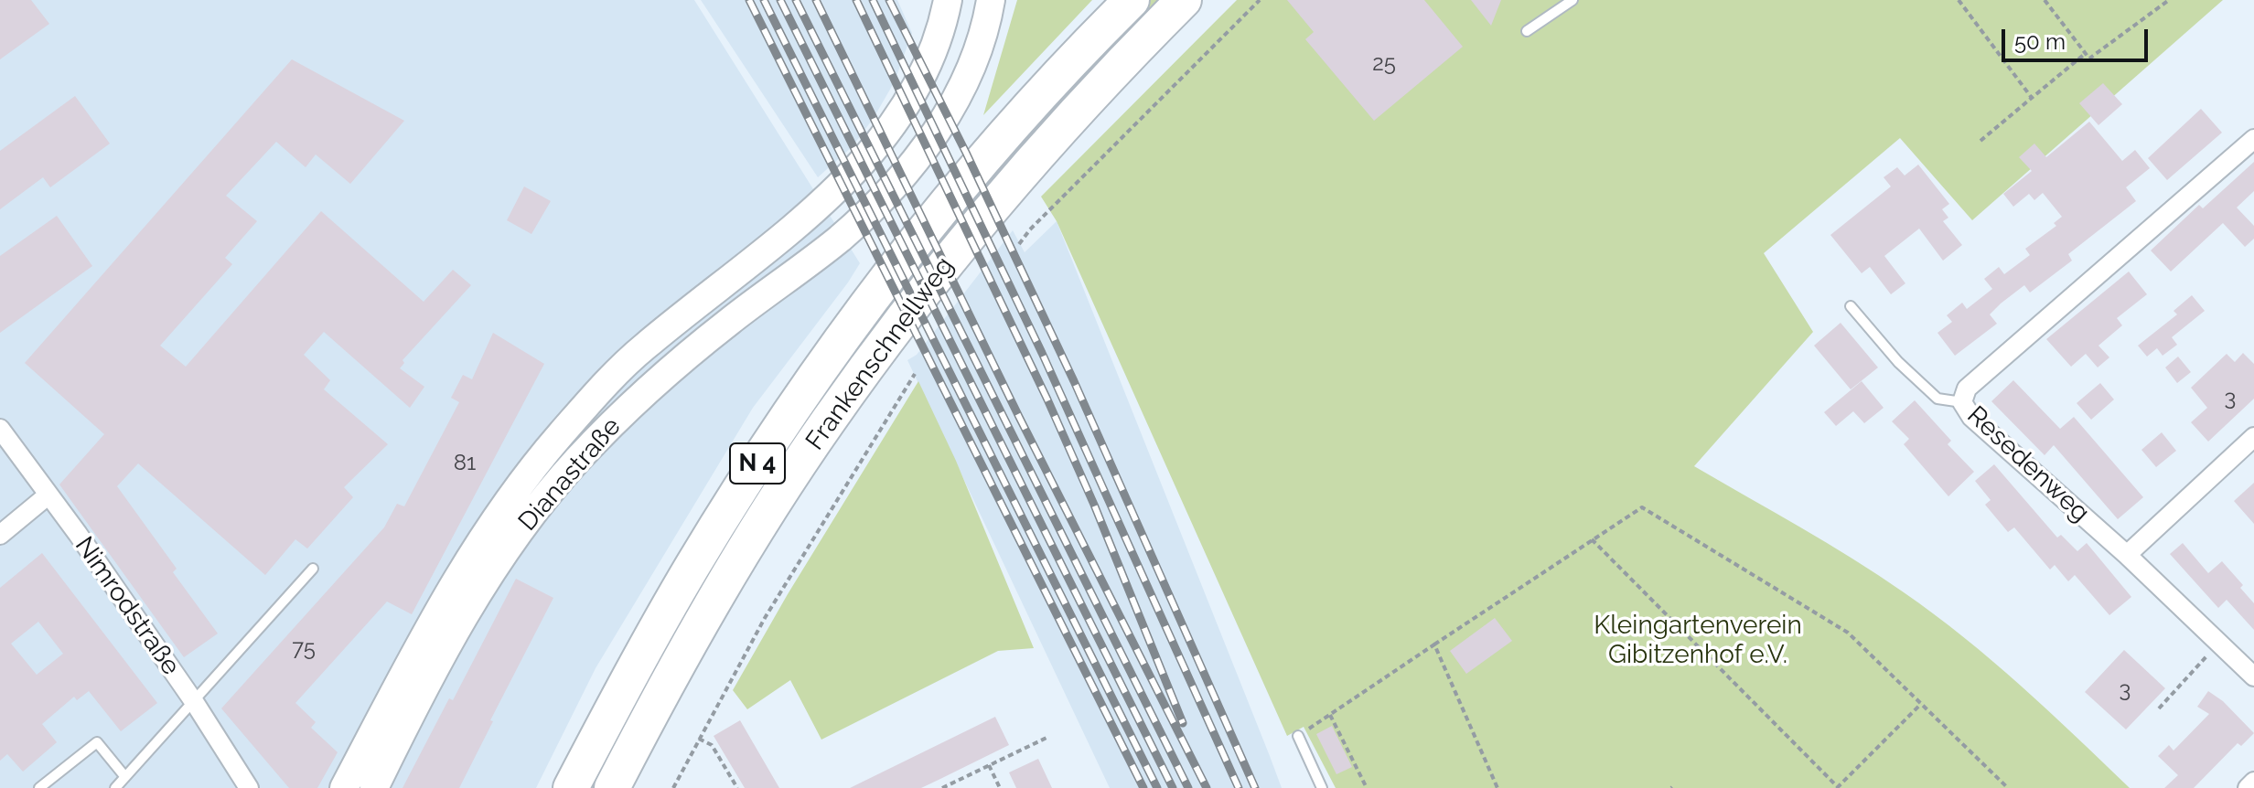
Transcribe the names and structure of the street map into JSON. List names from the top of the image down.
{
  "streets": {
    "highway": ["Frankenschnellweg", "N 4"],
    "main road": ["Dianastraße"],
    "street": ["Resedenweg", "Nimrodstraße"]
  },
  "parks": ["Kleingartenverein Gibitzenhof e.V."],
  "house_numbers": [
    "25",
    "3",
    "81",
    "75",
    "3"
  ],
  "scale_bar": "50 m"
}
